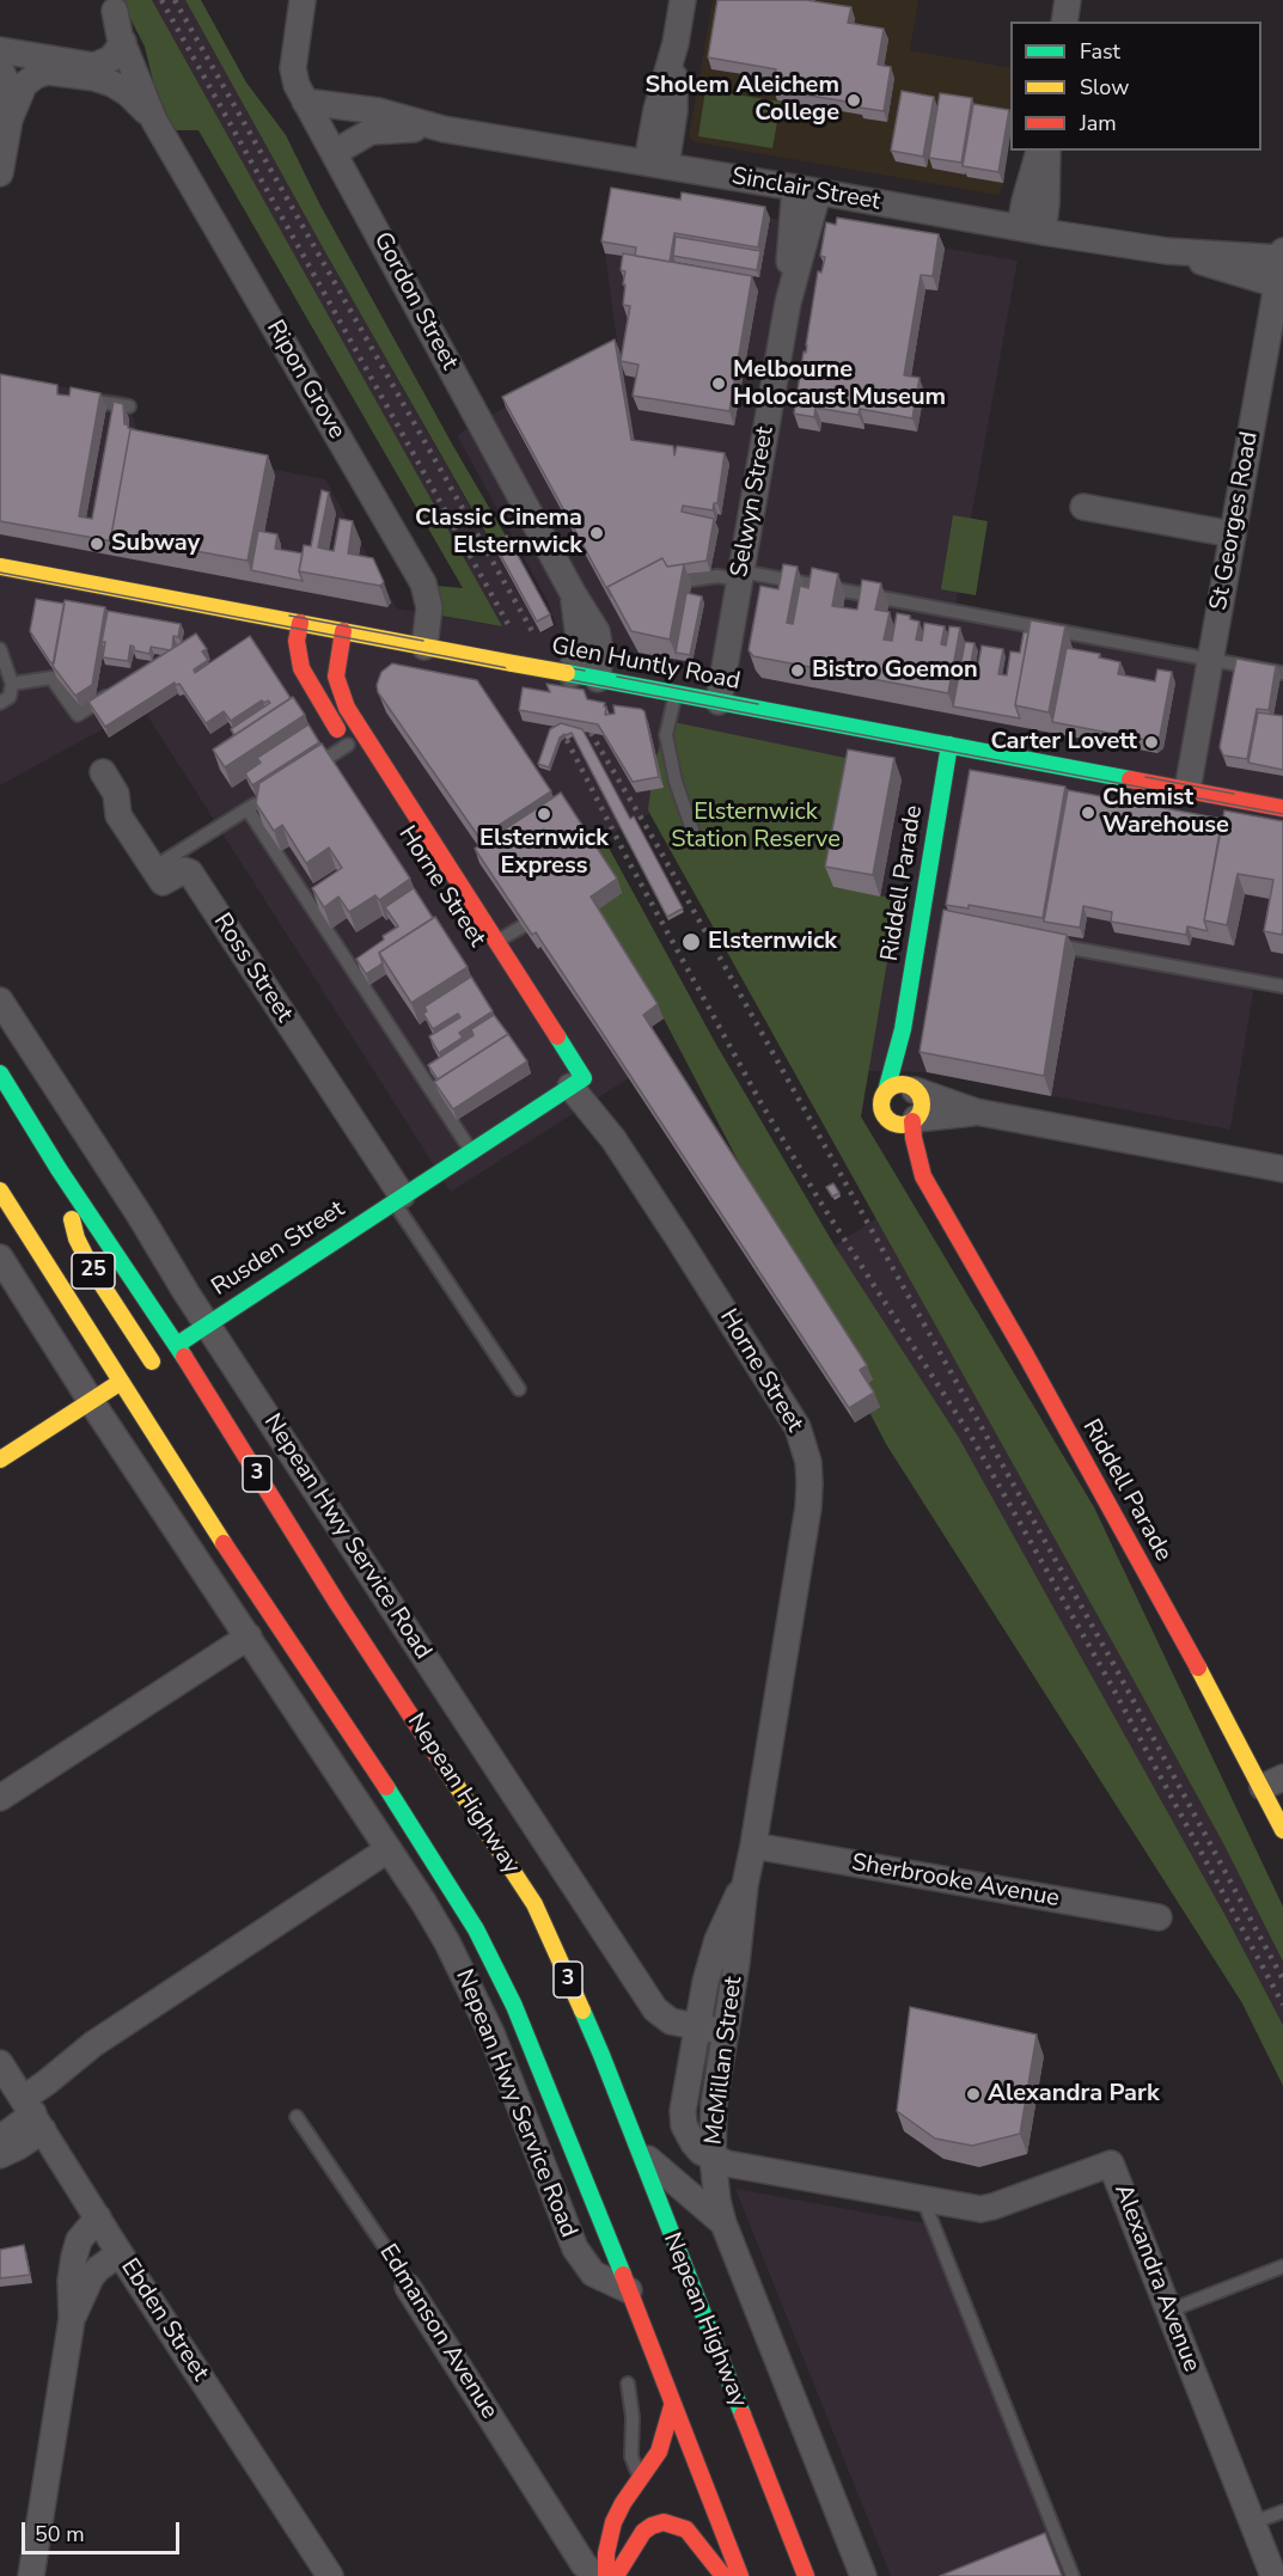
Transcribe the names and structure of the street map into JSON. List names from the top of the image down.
{
  "streets": {
    "main road": [
      "Glen Huntly Road",
      "Riddell Parade",
      "Horne Street",
      "Rusden Street",
      "25",
      "3",
      "Nepean Highway"
    ],
    "street": [
      "Sinclair Street",
      "Gordon Street",
      "Ripon Grove",
      "Selwyn Street",
      "St Georges Road",
      "Ross Street",
      "Nepean Hwy Service Road",
      "Sherbrooke Avenue",
      "McMillan Street",
      "Alexandra Avenue",
      "Ebden Street",
      "Edmanson Avenue"
    ]
  },
  "crossings": [
    ["Sinclair Street", "Gordon Street"],
    ["Sinclair Street", "Selwyn Street"],
    ["Sinclair Street", "St Georges Road"],
    ["Gordon Street", "Glen Huntly Road"],
    ["Ripon Grove", "Glen Huntly Road"],
    ["Selwyn Street", "Glen Huntly Road"],
    ["St Georges Road", "Glen Huntly Road"],
    ["Glen Huntly Road", "Riddell Parade"],
    ["Glen Huntly Road", "Horne Street"],
    ["Horne Street", "Rusden Street"],
    ["Horne Street", "McMillan Street"],
    ["Ross Street", "Rusden Street"],
    ["Rusden Street", "25"],
    ["Rusden Street", "Nepean Hwy Service Road"],
    ["Rusden Street", "Nepean Highway"],
    ["25", "Nepean Highway"],
    ["Nepean Hwy Service Road", "McMillan Street"],
    ["Sherbrooke Avenue", "McMillan Street"],
    ["McMillan Street", "Alexandra Avenue"]
  ],
  "parks": ["Elsternwick Station Reserve"],
  "places": [
    "Sholem Aleichem College",
    "Melbourne Holocaust Museum",
    "Classic Cinema Elsternwick",
    "Subway",
    "Bistro Goemon",
    "Carter Lovett",
    "Chemist Warehouse",
    "Elsternwick Express",
    "Elsternwick",
    "Alexandra Park"
  ],
  "legend": ["Fast", "Slow", "Jam"],
  "scale_bar": "50 m"
}
